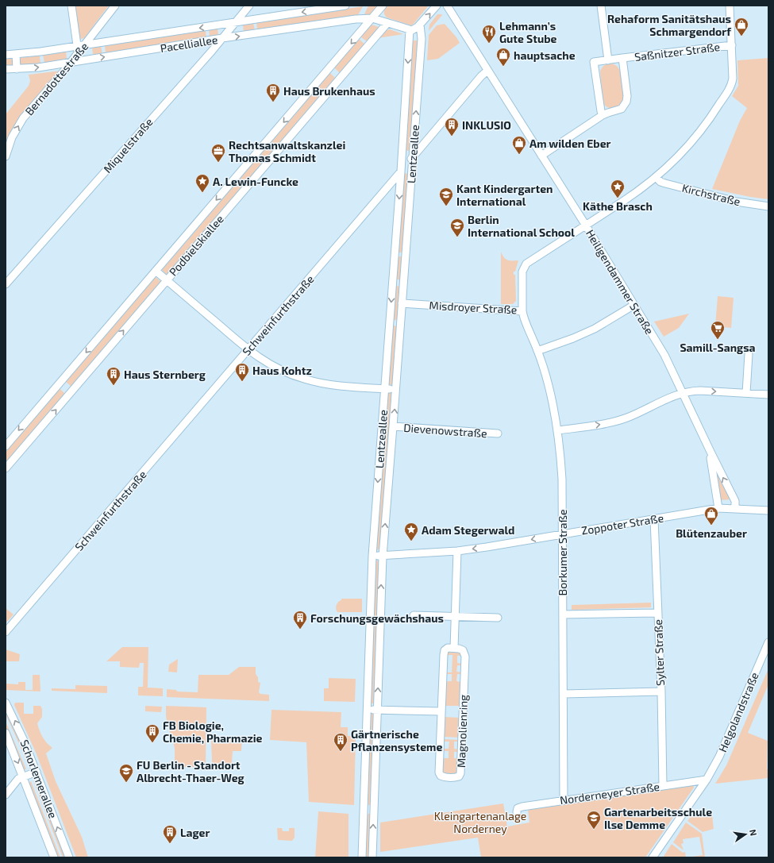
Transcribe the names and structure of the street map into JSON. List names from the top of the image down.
{
  "streets": {
    "street": [
      "Pacelliallee",
      "Saßnitzer Straße",
      "Bernadottestraße",
      "Miquelstraße",
      "Lentzeallee",
      "Kirchstraße",
      "Podbielskiallee",
      "Heiligendammer Straße",
      "Misdroyer Straße",
      "Schweinfurthstraße",
      "Dievenowstraße",
      "Zoppoter Straße",
      "Borkumer Straße",
      "Sylter Straße",
      "Helgolandstraße",
      "Magnolienring",
      "Schorlemerallee",
      "Norderneyer Straße"
    ]
  },
  "crossings": [
    ["Pacelliallee", "Bernadottestraße"],
    ["Pacelliallee", "Miquelstraße"],
    ["Pacelliallee", "Podbielskiallee"],
    ["Saßnitzer Straße", "Misdroyer Straße"],
    ["Lentzeallee", "Misdroyer Straße"],
    ["Lentzeallee", "Schweinfurthstraße"],
    ["Lentzeallee", "Dievenowstraße"],
    ["Lentzeallee", "Zoppoter Straße"],
    ["Lentzeallee", "Magnolienring"],
    ["Kirchstraße", "Misdroyer Straße"],
    ["Heiligendammer Straße", "Misdroyer Straße"],
    ["Heiligendammer Straße", "Schweinfurthstraße"],
    ["Heiligendammer Straße", "Zoppoter Straße"],
    ["Misdroyer Straße", "Borkumer Straße"],
    ["Zoppoter Straße", "Borkumer Straße"],
    ["Zoppoter Straße", "Sylter Straße"],
    ["Borkumer Straße", "Norderneyer Straße"],
    ["Sylter Straße", "Norderneyer Straße"],
    ["Helgolandstraße", "Norderneyer Straße"]
  ],
  "one_way": ["Bernadottestraße"],
  "parks": ["Kleingartenanlage Norderney"],
  "places": {
    "shop": [
      "Rehaform Sanitätshaus Schmargendorf",
      "hauptsache",
      "Am wilden Eber",
      "Blütenzauber"
    ],
    "restaurant": ["Lehmann’s Gute Stube"],
    "building": [
      "Haus Brukenhaus",
      "INKLUSIO",
      "Haus Kohtz",
      "Haus Sternberg",
      "Forschungsgewächshaus",
      "FB Biologie, Chemie, Pharmazie",
      "Gärtnerische Pflanzensysteme",
      "Lager"
    ],
    "office": ["Rechtsanwaltskanzlei Thomas Schmidt"],
    "place": ["A. Lewin-Funcke", "Käthe Brasch", "Adam Stegerwald"],
    "school or university": [
      "Kant Kindergarten International",
      "Berlin International School",
      "FU Berlin - Standort Albrecht-Thaer-Weg",
      "Gartenarbeitsschule Ilse Demme"
    ],
    "supermarket": ["Samill-Sangsa"]
  },
  "north": "right"
}
